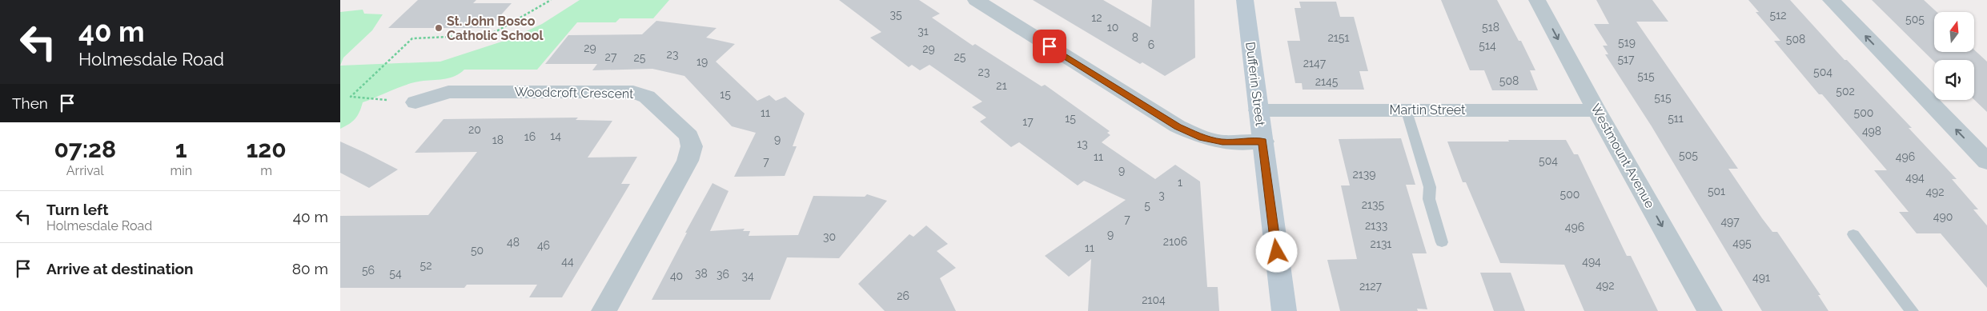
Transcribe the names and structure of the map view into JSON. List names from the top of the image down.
{
  "streets": {
    "main road": ["Dufferin Street"],
    "street": ["Woodcroft Crescent", "Martin Street", "Westmount Avenue"]
  },
  "crossings": [
    ["Dufferin Street", "Martin Street"],
    ["Martin Street", "Westmount Avenue"]
  ],
  "one_way": ["Westmount Avenue"],
  "places": ["St. John Bosco Catholic School"],
  "house_numbers": [
    "35",
    "512",
    "12",
    "505",
    "10",
    "518",
    "31",
    "8",
    "2151",
    "508",
    "519",
    "6",
    "514",
    "29",
    "29",
    "23",
    "27",
    "25",
    "25",
    "517",
    "19",
    "2147",
    "23",
    "504",
    "515",
    "508",
    "2145",
    "21",
    "502",
    "15",
    "515",
    "11",
    "500",
    "15",
    "511",
    "17",
    "20",
    "498",
    "14",
    "16",
    "9",
    "18",
    "13",
    "505",
    "11",
    "496",
    "504",
    "7",
    "9",
    "2139",
    "494",
    "1",
    "501",
    "492",
    "500",
    "3",
    "2135",
    "5",
    "490",
    "7",
    "497",
    "2133",
    "496",
    "9",
    "30",
    "2106",
    "48",
    "495",
    "2131",
    "46",
    "11",
    "50",
    "44",
    "494",
    "52",
    "56",
    "54",
    "38",
    "36",
    "40",
    "34",
    "491",
    "492",
    "2127",
    "26",
    "2104"
  ],
  "north": "top",
  "page": {
    "turn": ["40 m", "Holmesdale Road"],
    "then": "Then",
    "eta": [
      "07:28",
      "Arrival",
      "1",
      "min",
      "120",
      "m"
    ],
    "list": [
      {
        "name": "Turn left",
        "note": "Holmesdale Road",
        "value": "40 m"
      },
      {
        "name": "Arrive at destination",
        "value": "80 m"
      }
    ]
  }
}
